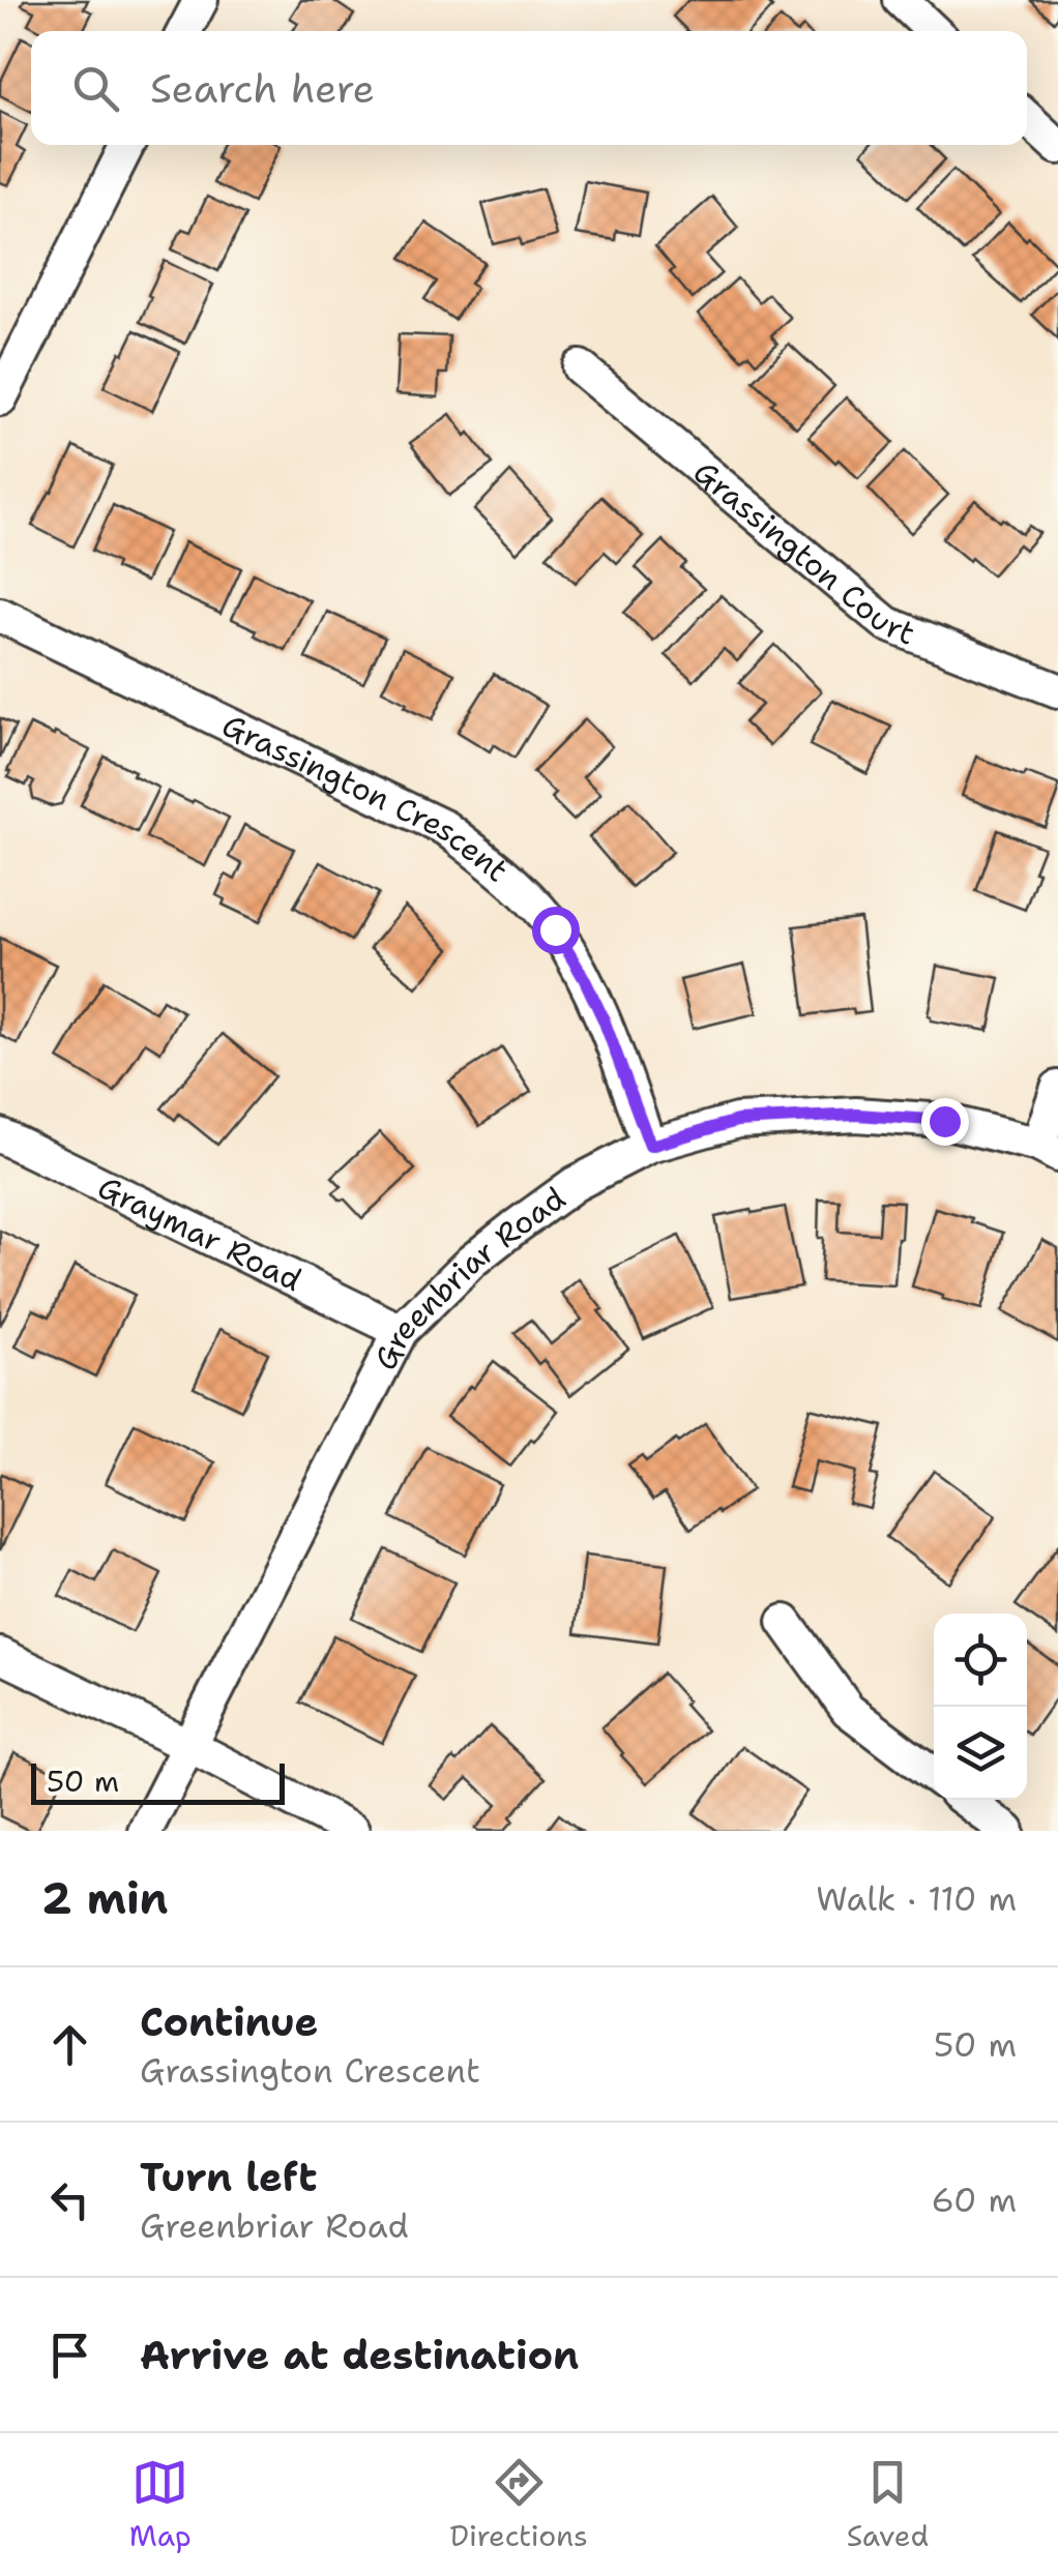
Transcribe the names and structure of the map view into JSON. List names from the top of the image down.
{
  "streets": {
    "street": [
      "Grassington Court",
      "Grassington Crescent",
      "Graymar Road",
      "Greenbriar Road"
    ]
  },
  "crossings": [
    ["Grassington Crescent", "Greenbriar Road"],
    ["Graymar Road", "Greenbriar Road"]
  ],
  "scale_bar": "50 m",
  "page": {
    "search": "Search here",
    "scale": "50 m",
    "heading": ["2 min", "Walk · 110 m"],
    "list": [
      ["Continue", "Grassington Crescent", "50 m"],
      ["Turn left", "Greenbriar Road", "60 m"],
      "Arrive at destination"
    ],
    "nav": ["Map", "Directions", "Saved"]
  }
}
